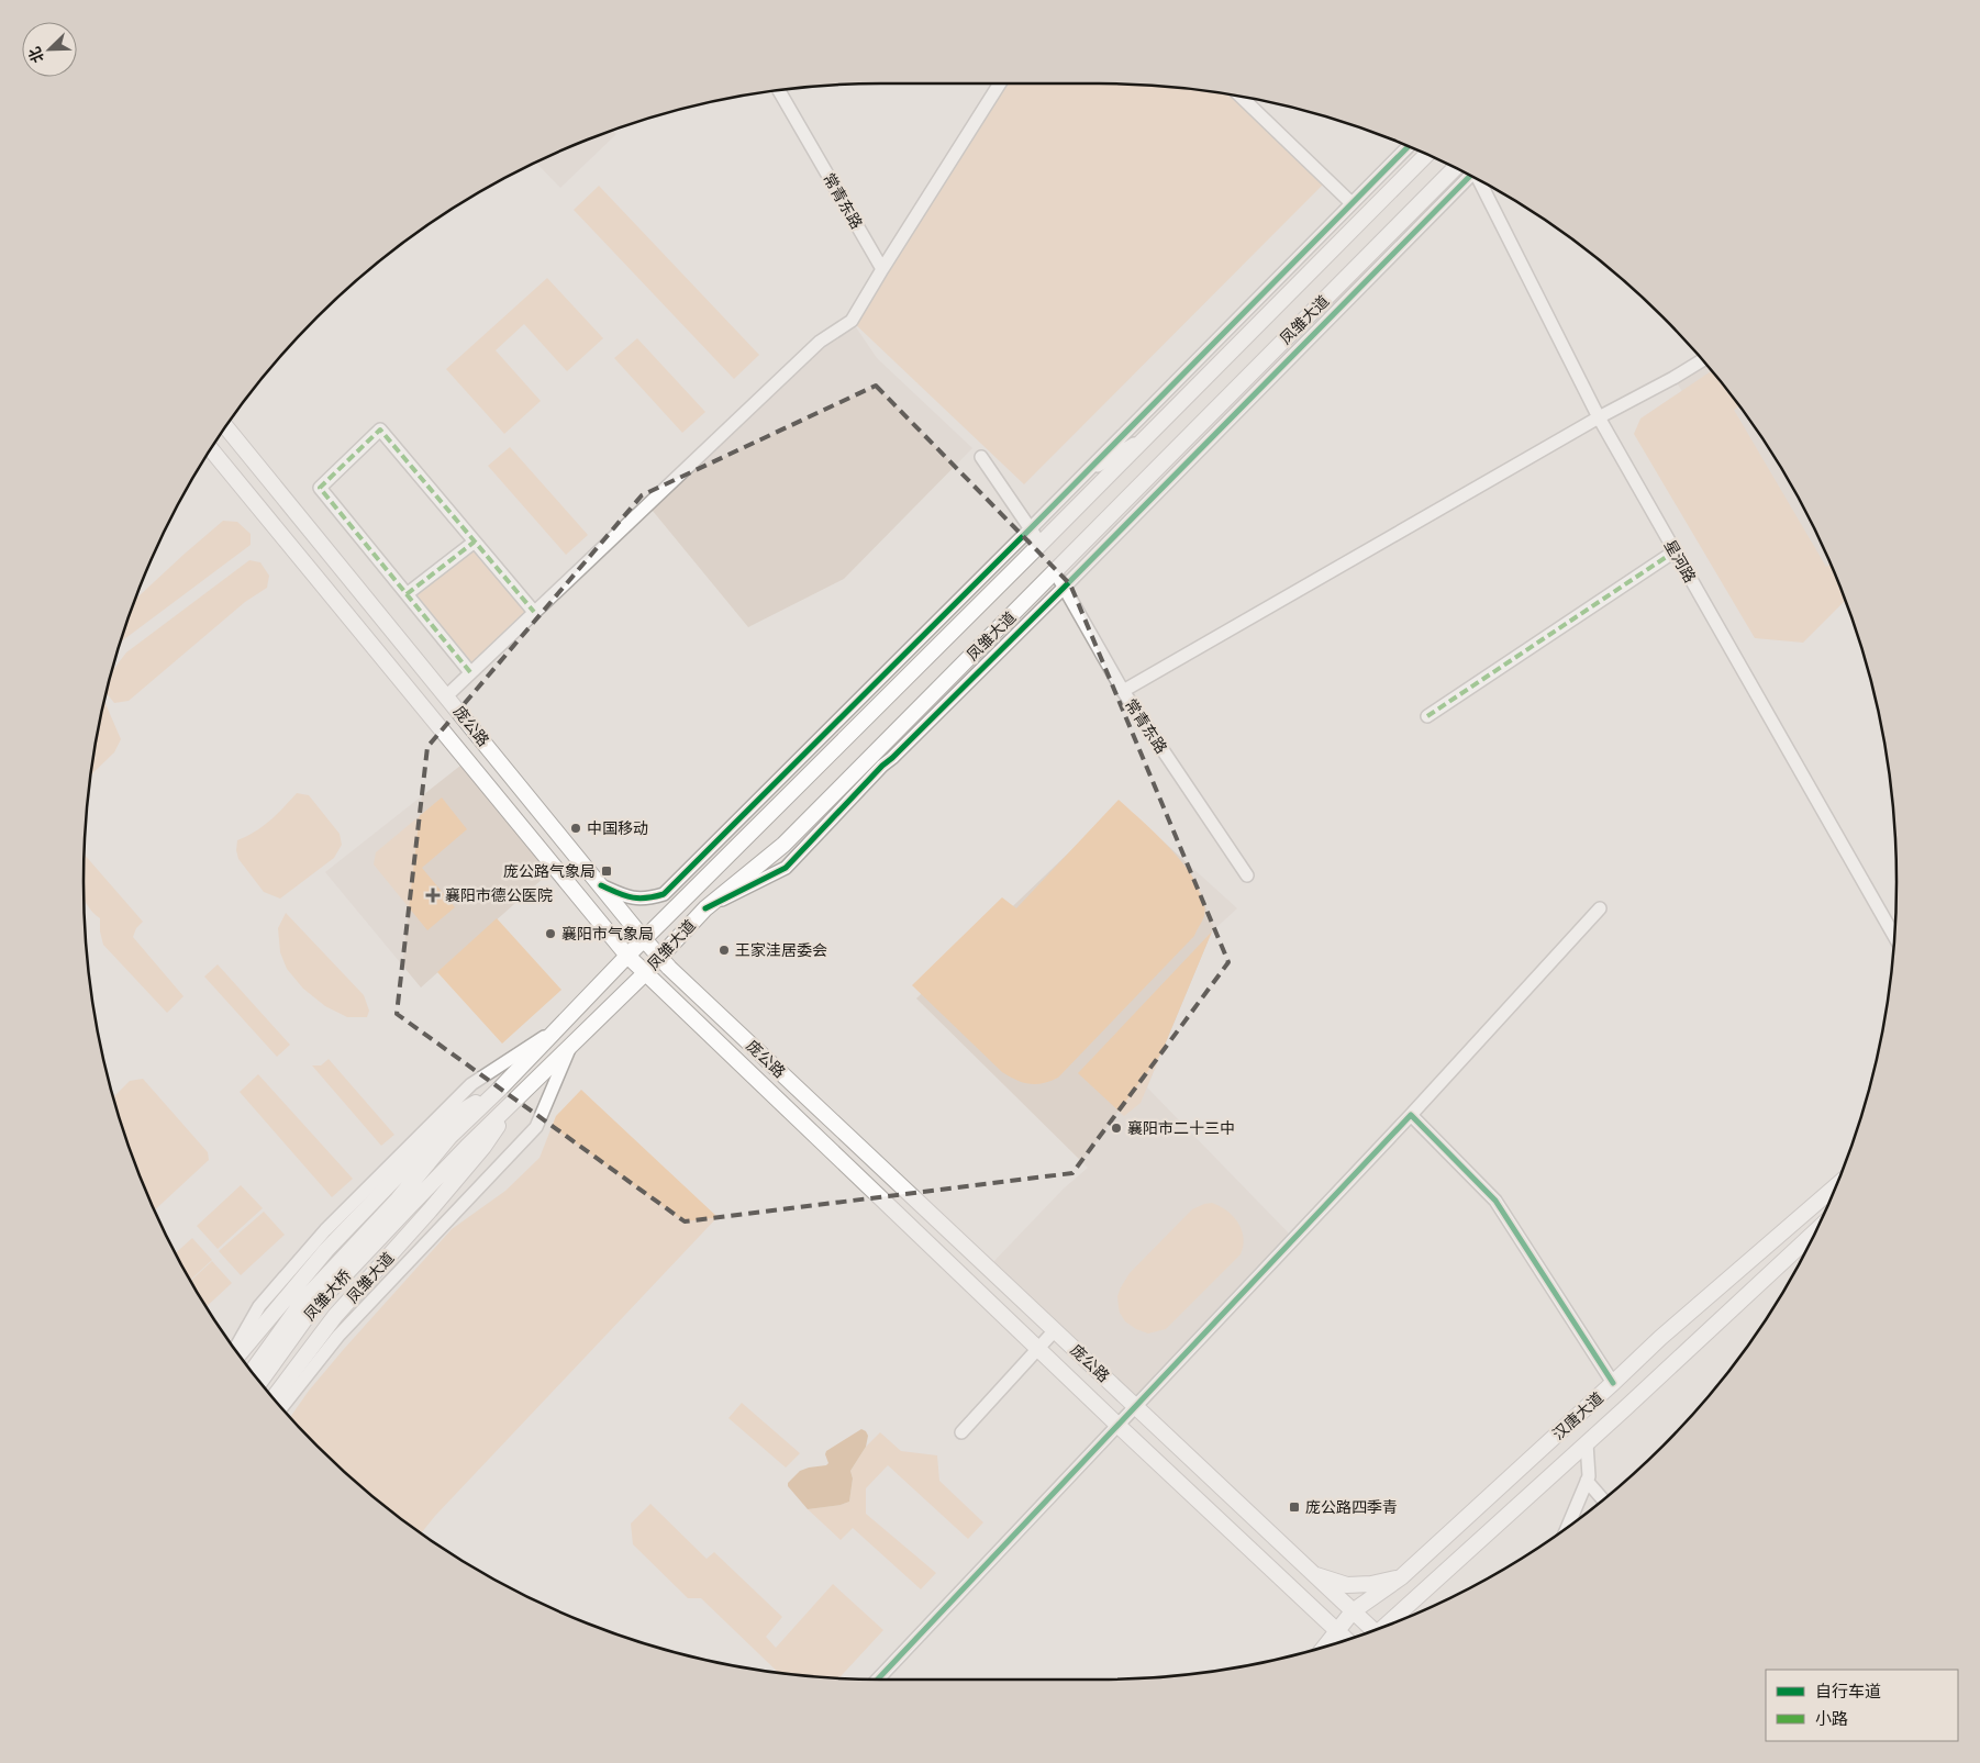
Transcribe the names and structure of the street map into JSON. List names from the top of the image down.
{
  "streets": {
    "main road": [
      "凤雏大道",
      "庞公路",
      "凤雏大桥",
      "汉唐大道"
    ],
    "street": ["常青东路", "星河路"]
  },
  "crossings": [
    ["常青东路", "凤雏大道"],
    ["凤雏大道", "庞公路"],
    ["凤雏大道", "凤雏大桥"],
    ["庞公路", "汉唐大道"]
  ],
  "places": {
    "other": [
      "中国移动",
      "襄阳市气象局",
      "王家洼居委会",
      "襄阳市二十三中"
    ],
    "transit": ["庞公路气象局", "庞公路四季青"],
    "health": ["襄阳市德公医院"]
  },
  "legend": ["自行车道", "小路"],
  "north": "bottom left"
}
